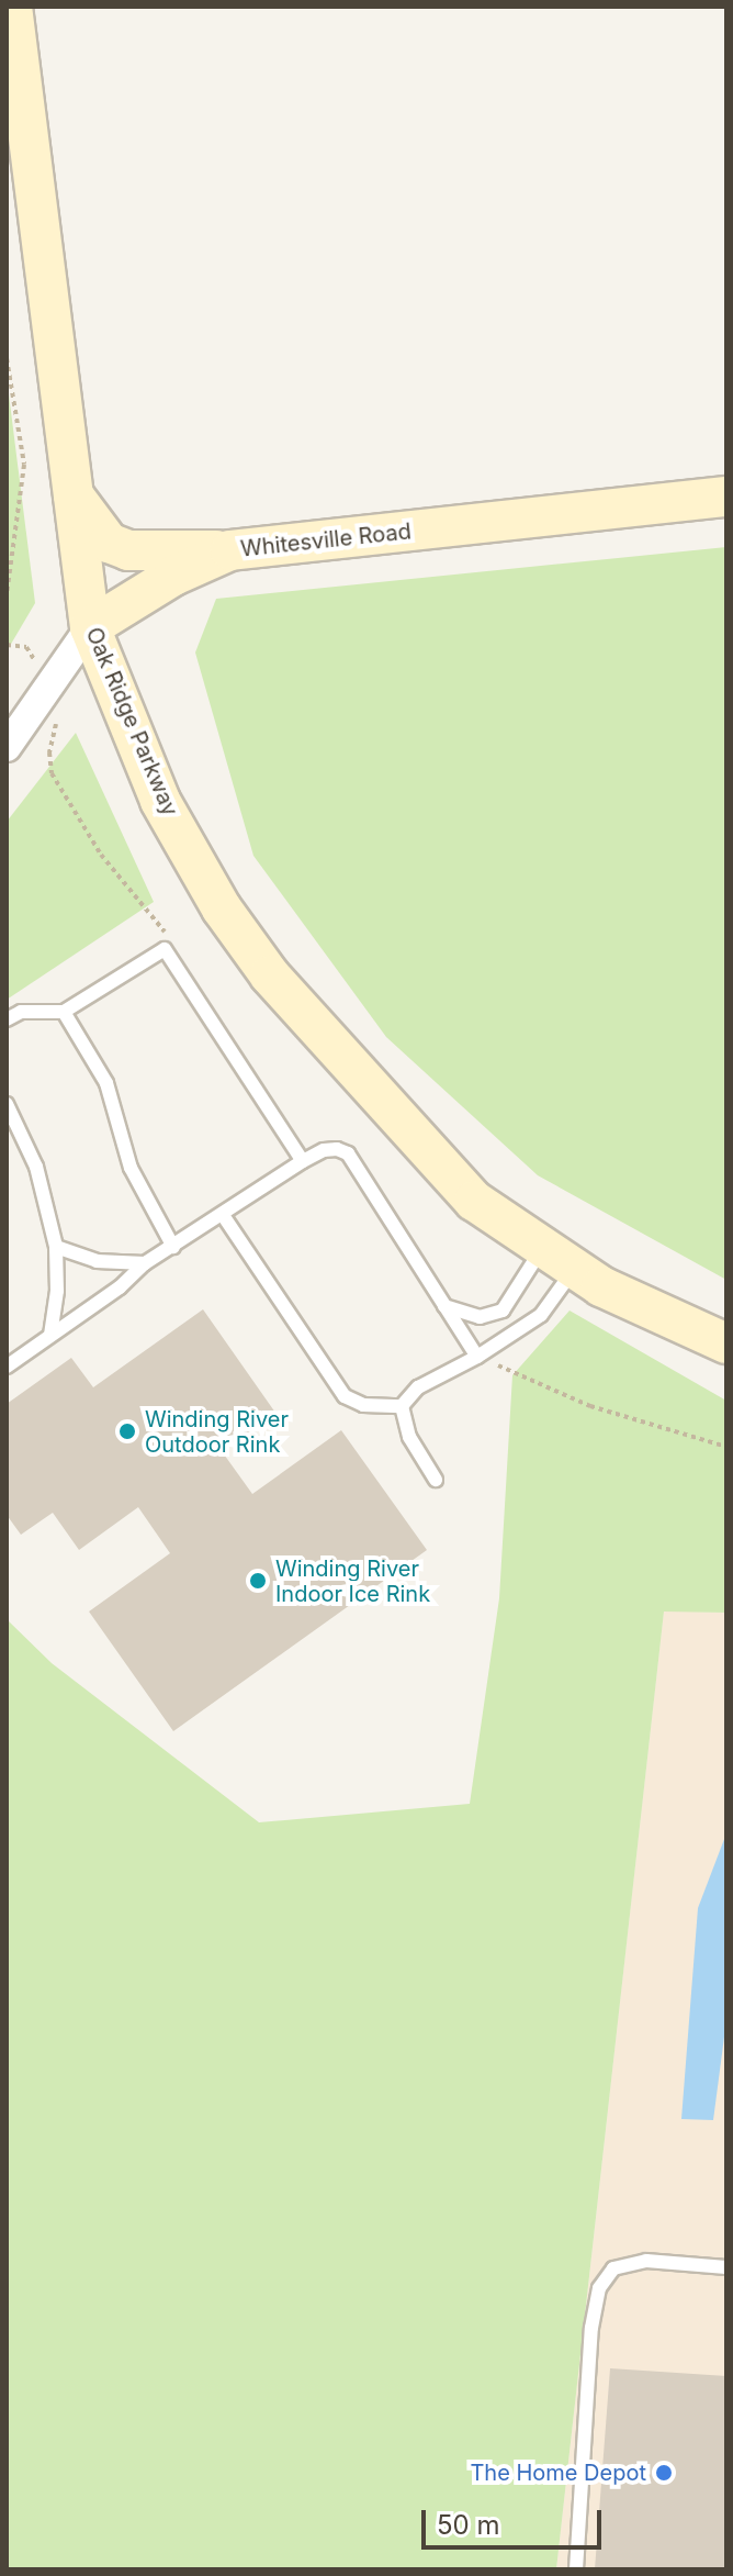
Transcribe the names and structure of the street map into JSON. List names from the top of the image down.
{
  "streets": {
    "main road": ["Whitesville Road", "Oak Ridge Parkway"]
  },
  "crossings": [
    ["Whitesville Road", "Oak Ridge Parkway"]
  ],
  "places": ["Winding River Outdoor Rink", "Winding River Indoor Ice Rink", "The Home Depot"],
  "scale_bar": "50 m"
}
